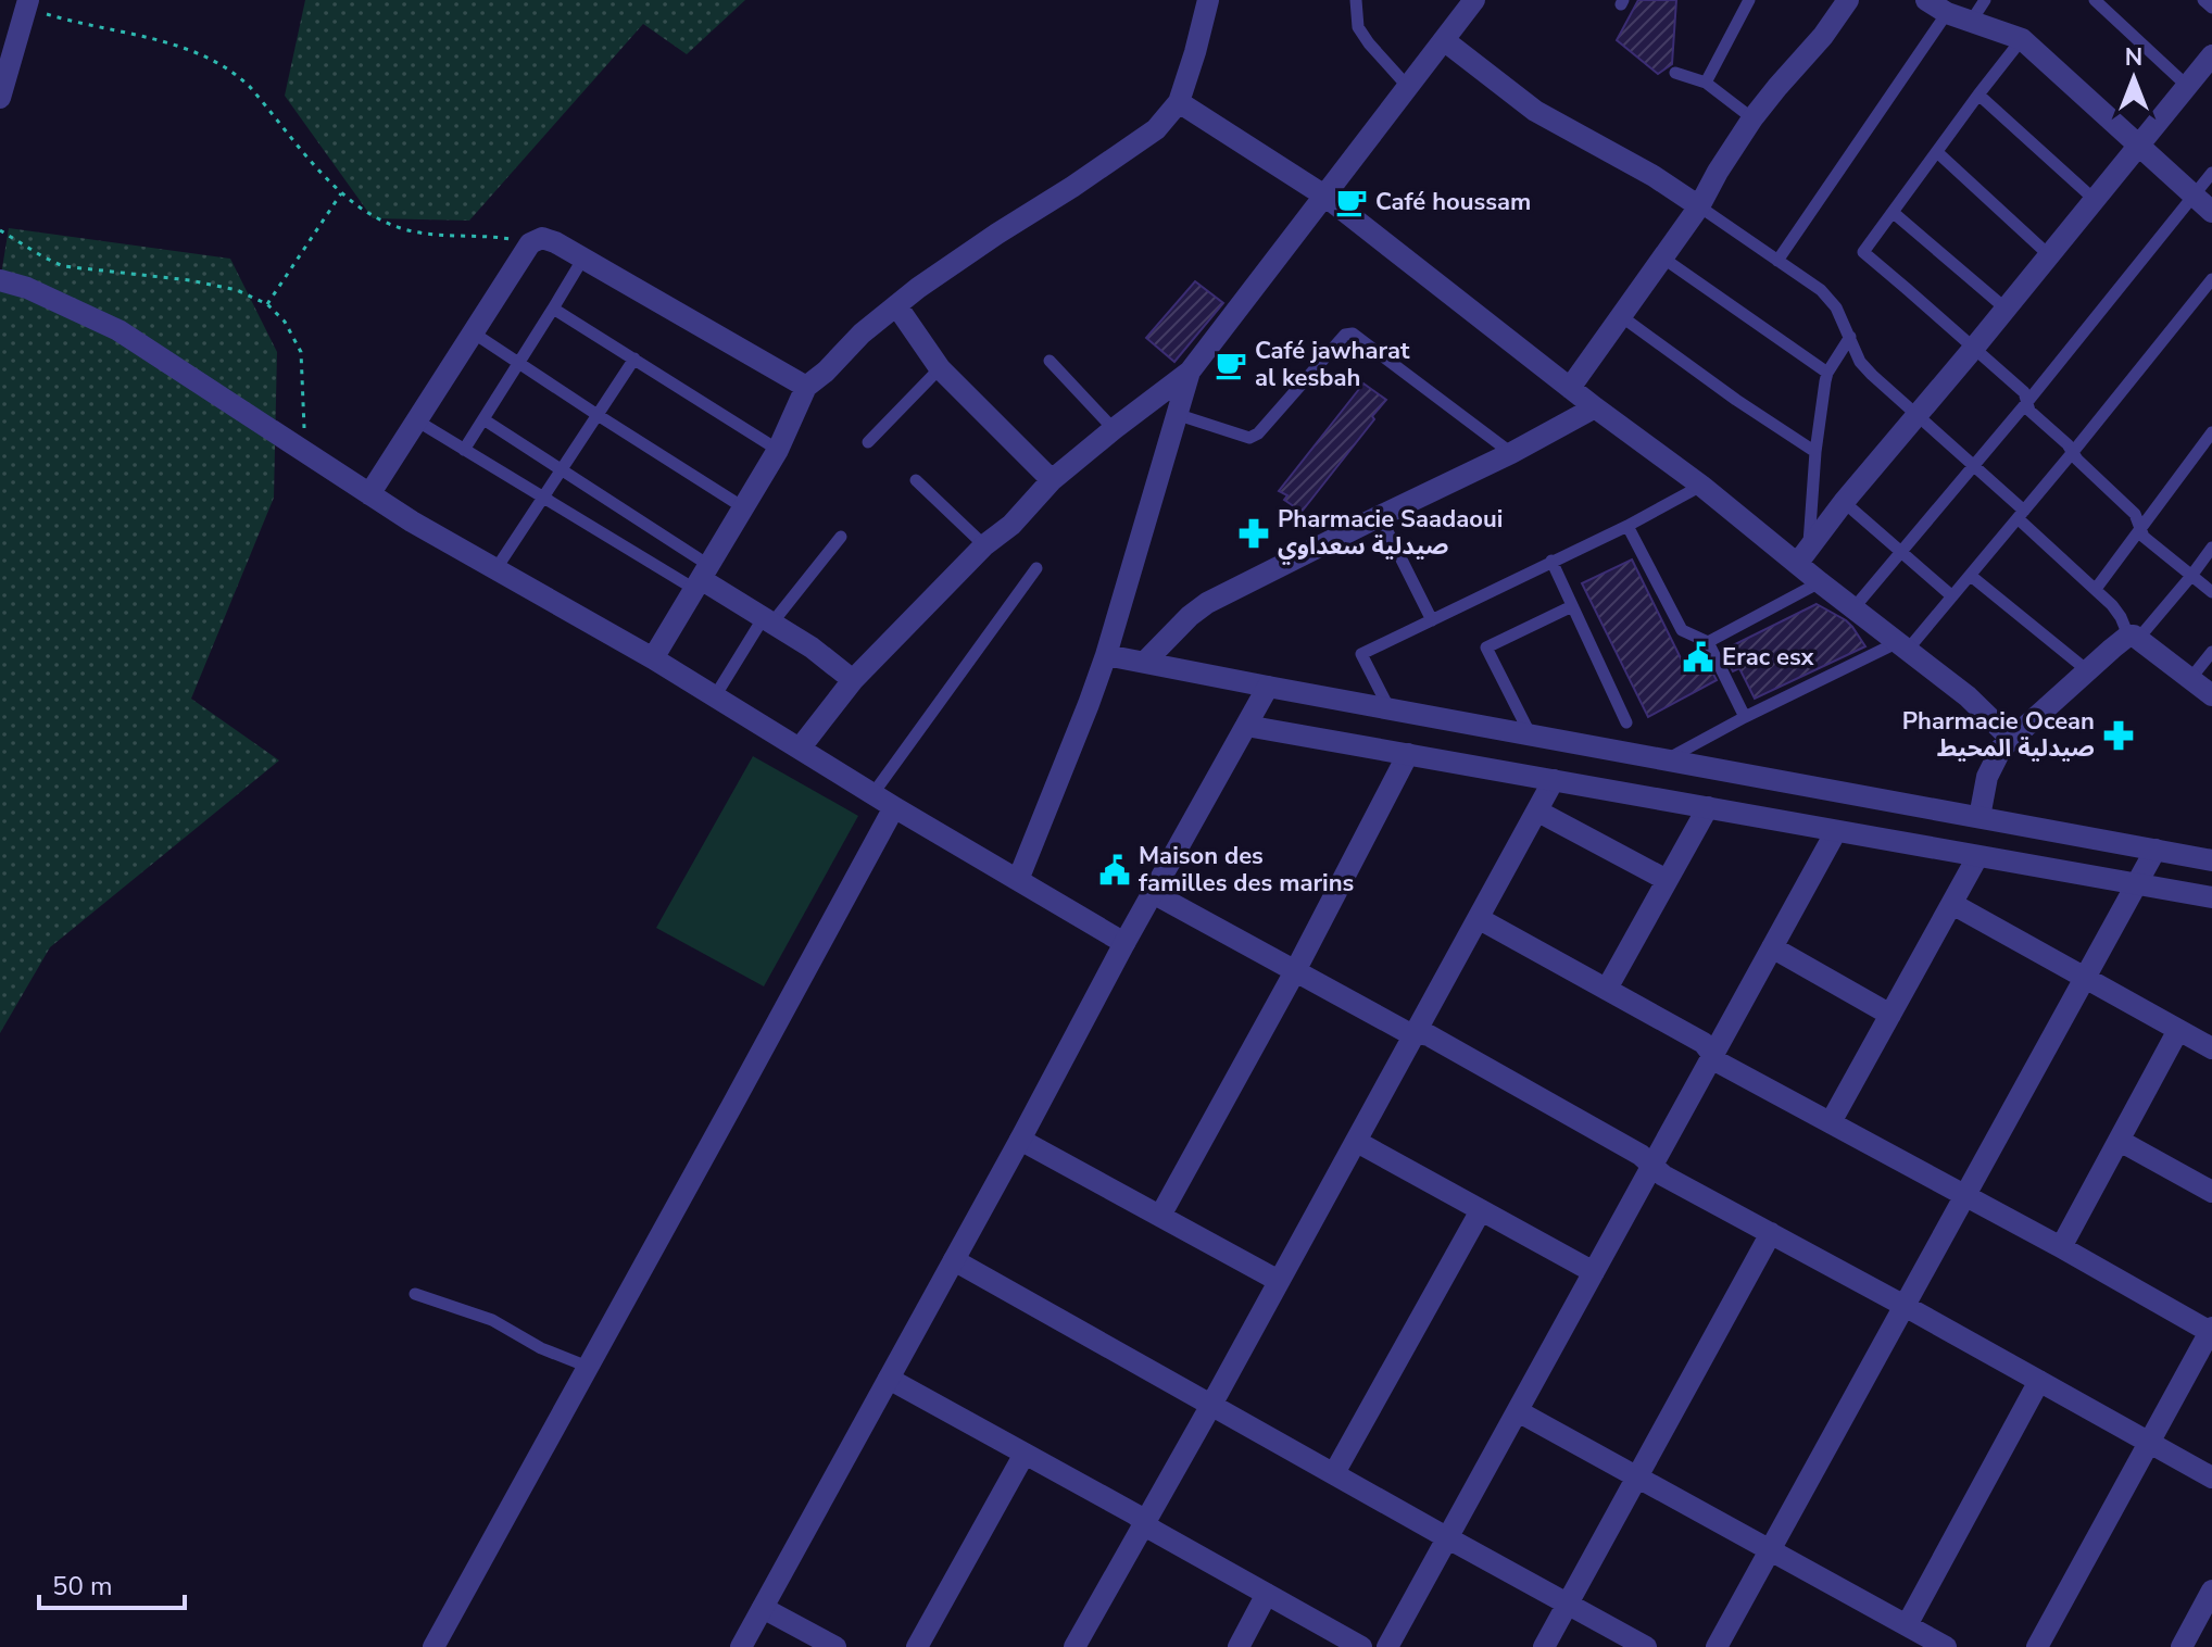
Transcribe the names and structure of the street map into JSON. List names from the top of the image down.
{
  "places": {
    "cafe": ["Café houssam", "Café jawharat al kesbah"],
    "pharmacy": ["Pharmacie Saadaoui صيدلية سعداوي", "Pharmacie Ocean صيدلية المحيط"],
    "public building": ["Erac esx", "Maison des familles des marins"]
  },
  "scale_bar": "50 m",
  "north": "top"
}
